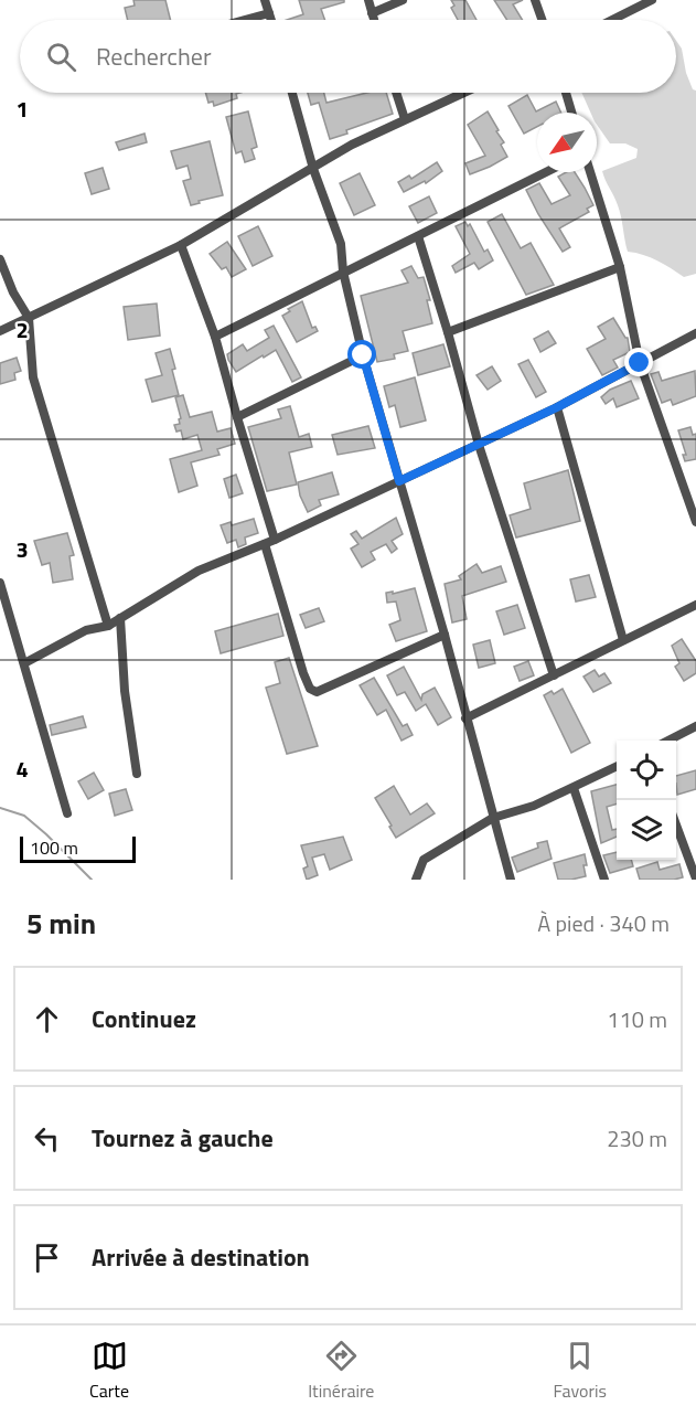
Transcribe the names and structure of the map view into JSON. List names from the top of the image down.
{
  "scale_bar": "100 m",
  "north": "bottom left",
  "page": {
    "search": "Rechercher",
    "scale": "100 m",
    "heading": ["5 min", "À pied · 340 m"],
    "list": [
      ["Continuez", "110 m"],
      ["Tournez à gauche", "230 m"],
      "Arrivée à destination"
    ],
    "nav": ["Carte", "Itinéraire", "Favoris"]
  },
  "grid": {
    "rows": [
      "1",
      "2",
      "3",
      "4"
    ]
  }
}
